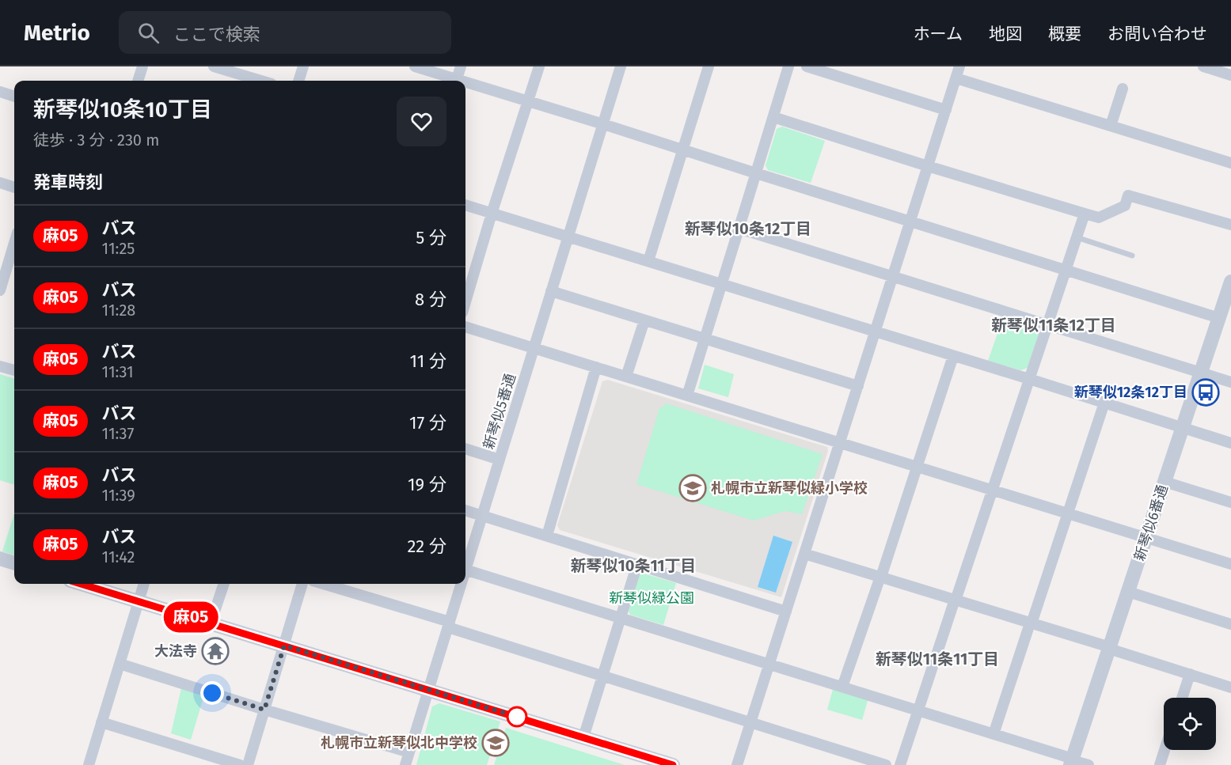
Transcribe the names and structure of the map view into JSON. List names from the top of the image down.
{
  "streets": {
    "street": ["新琴似5番通", "新琴似6番通"]
  },
  "districts": [
    "新琴似10条12丁目",
    "新琴似11条12丁目",
    "新琴似10条11丁目",
    "新琴似11条11丁目"
  ],
  "parks": ["新琴似緑公園"],
  "places": {
    "bus stop": ["新琴似12条12丁目"],
    "school or university": ["札幌市立新琴似緑小学校", "札幌市立新琴似北中学校"],
    "temple": ["大法寺"]
  },
  "lines": ["bus line 麻05"],
  "page": {
    "header": "Metrio",
    "search": "ここで検索",
    "nav": [
      "ホーム",
      "地図",
      "概要",
      "お問い合わせ"
    ],
    "on_map": "麻05",
    "heading": [
      ["新琴似10条10丁目", "徒歩 · 3 分 · 230 m"],
      "発車時刻"
    ],
    "list": [
      {
        "mark": "麻05",
        "name": "バス",
        "note": "11:25",
        "value": "5 分"
      },
      {
        "mark": "麻05",
        "name": "バス",
        "note": "11:28",
        "value": "8 分"
      },
      {
        "mark": "麻05",
        "name": "バス",
        "note": "11:31",
        "value": "11 分"
      },
      {
        "mark": "麻05",
        "name": "バス",
        "note": "11:37",
        "value": "17 分"
      },
      {
        "mark": "麻05",
        "name": "バス",
        "note": "11:39",
        "value": "19 分"
      },
      {
        "mark": "麻05",
        "name": "バス",
        "note": "11:42",
        "value": "22 分"
      }
    ]
  }
}
